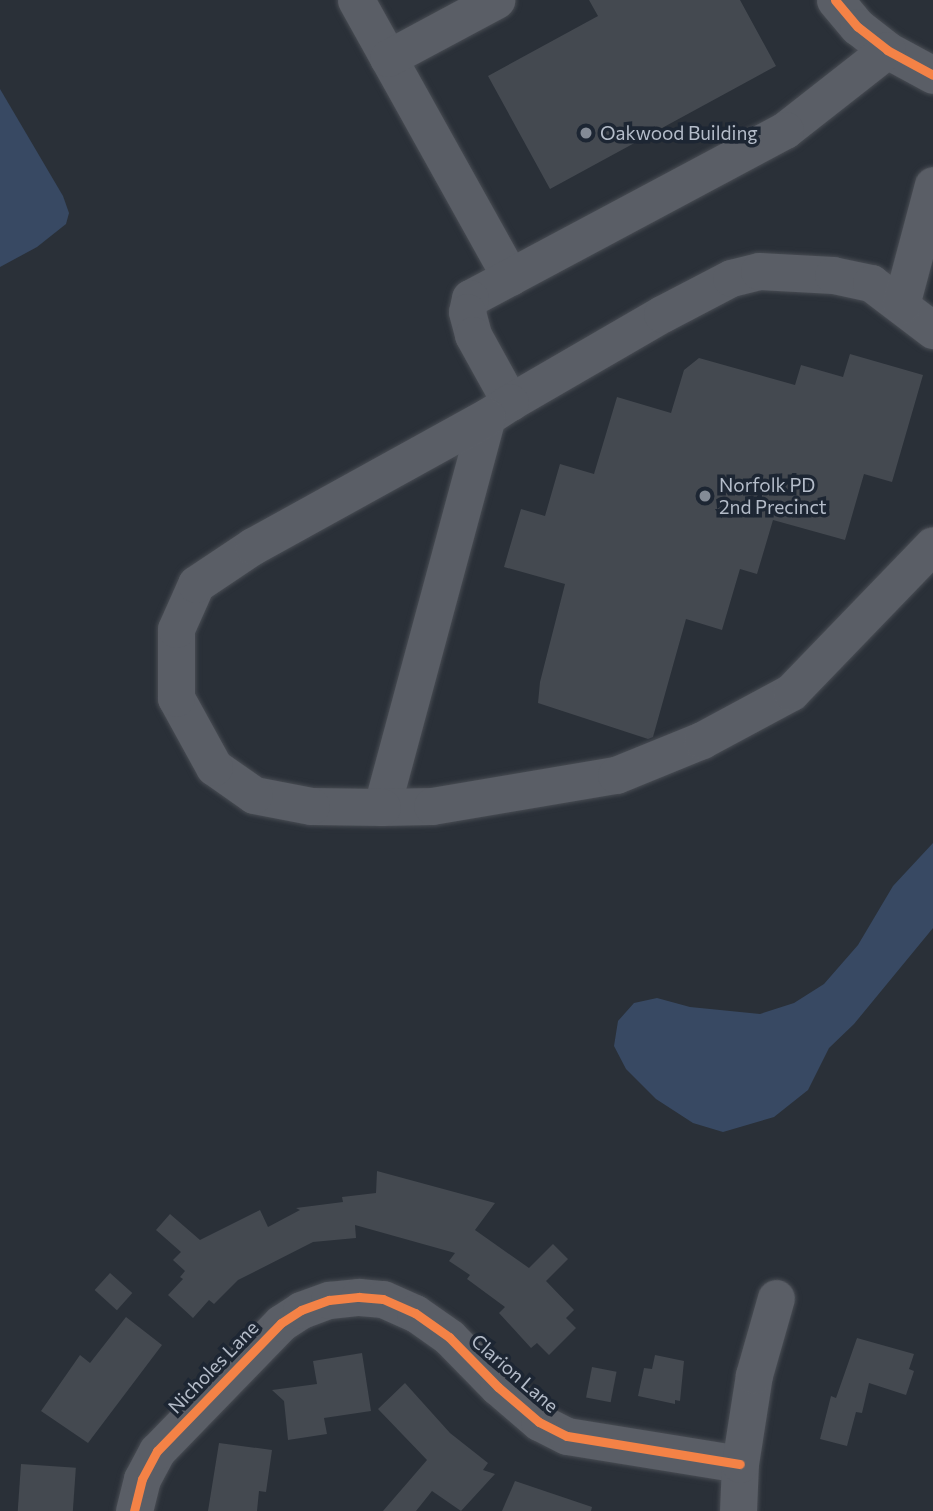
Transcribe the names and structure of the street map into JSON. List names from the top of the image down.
{
  "streets": {
    "street": ["Nicholes Lane", "Clarion Lane"]
  },
  "crossings": [
    ["Nicholes Lane", "Clarion Lane"]
  ],
  "places": ["Oakwood Building", "Norfolk PD 2nd Precinct"]
}
